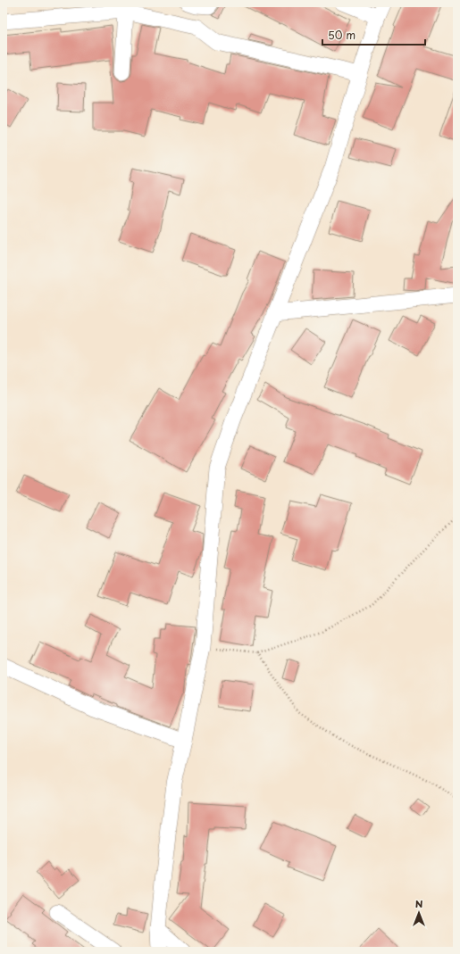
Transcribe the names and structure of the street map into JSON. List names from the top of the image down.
{
  "scale_bar": "50 m",
  "north": "top"
}
